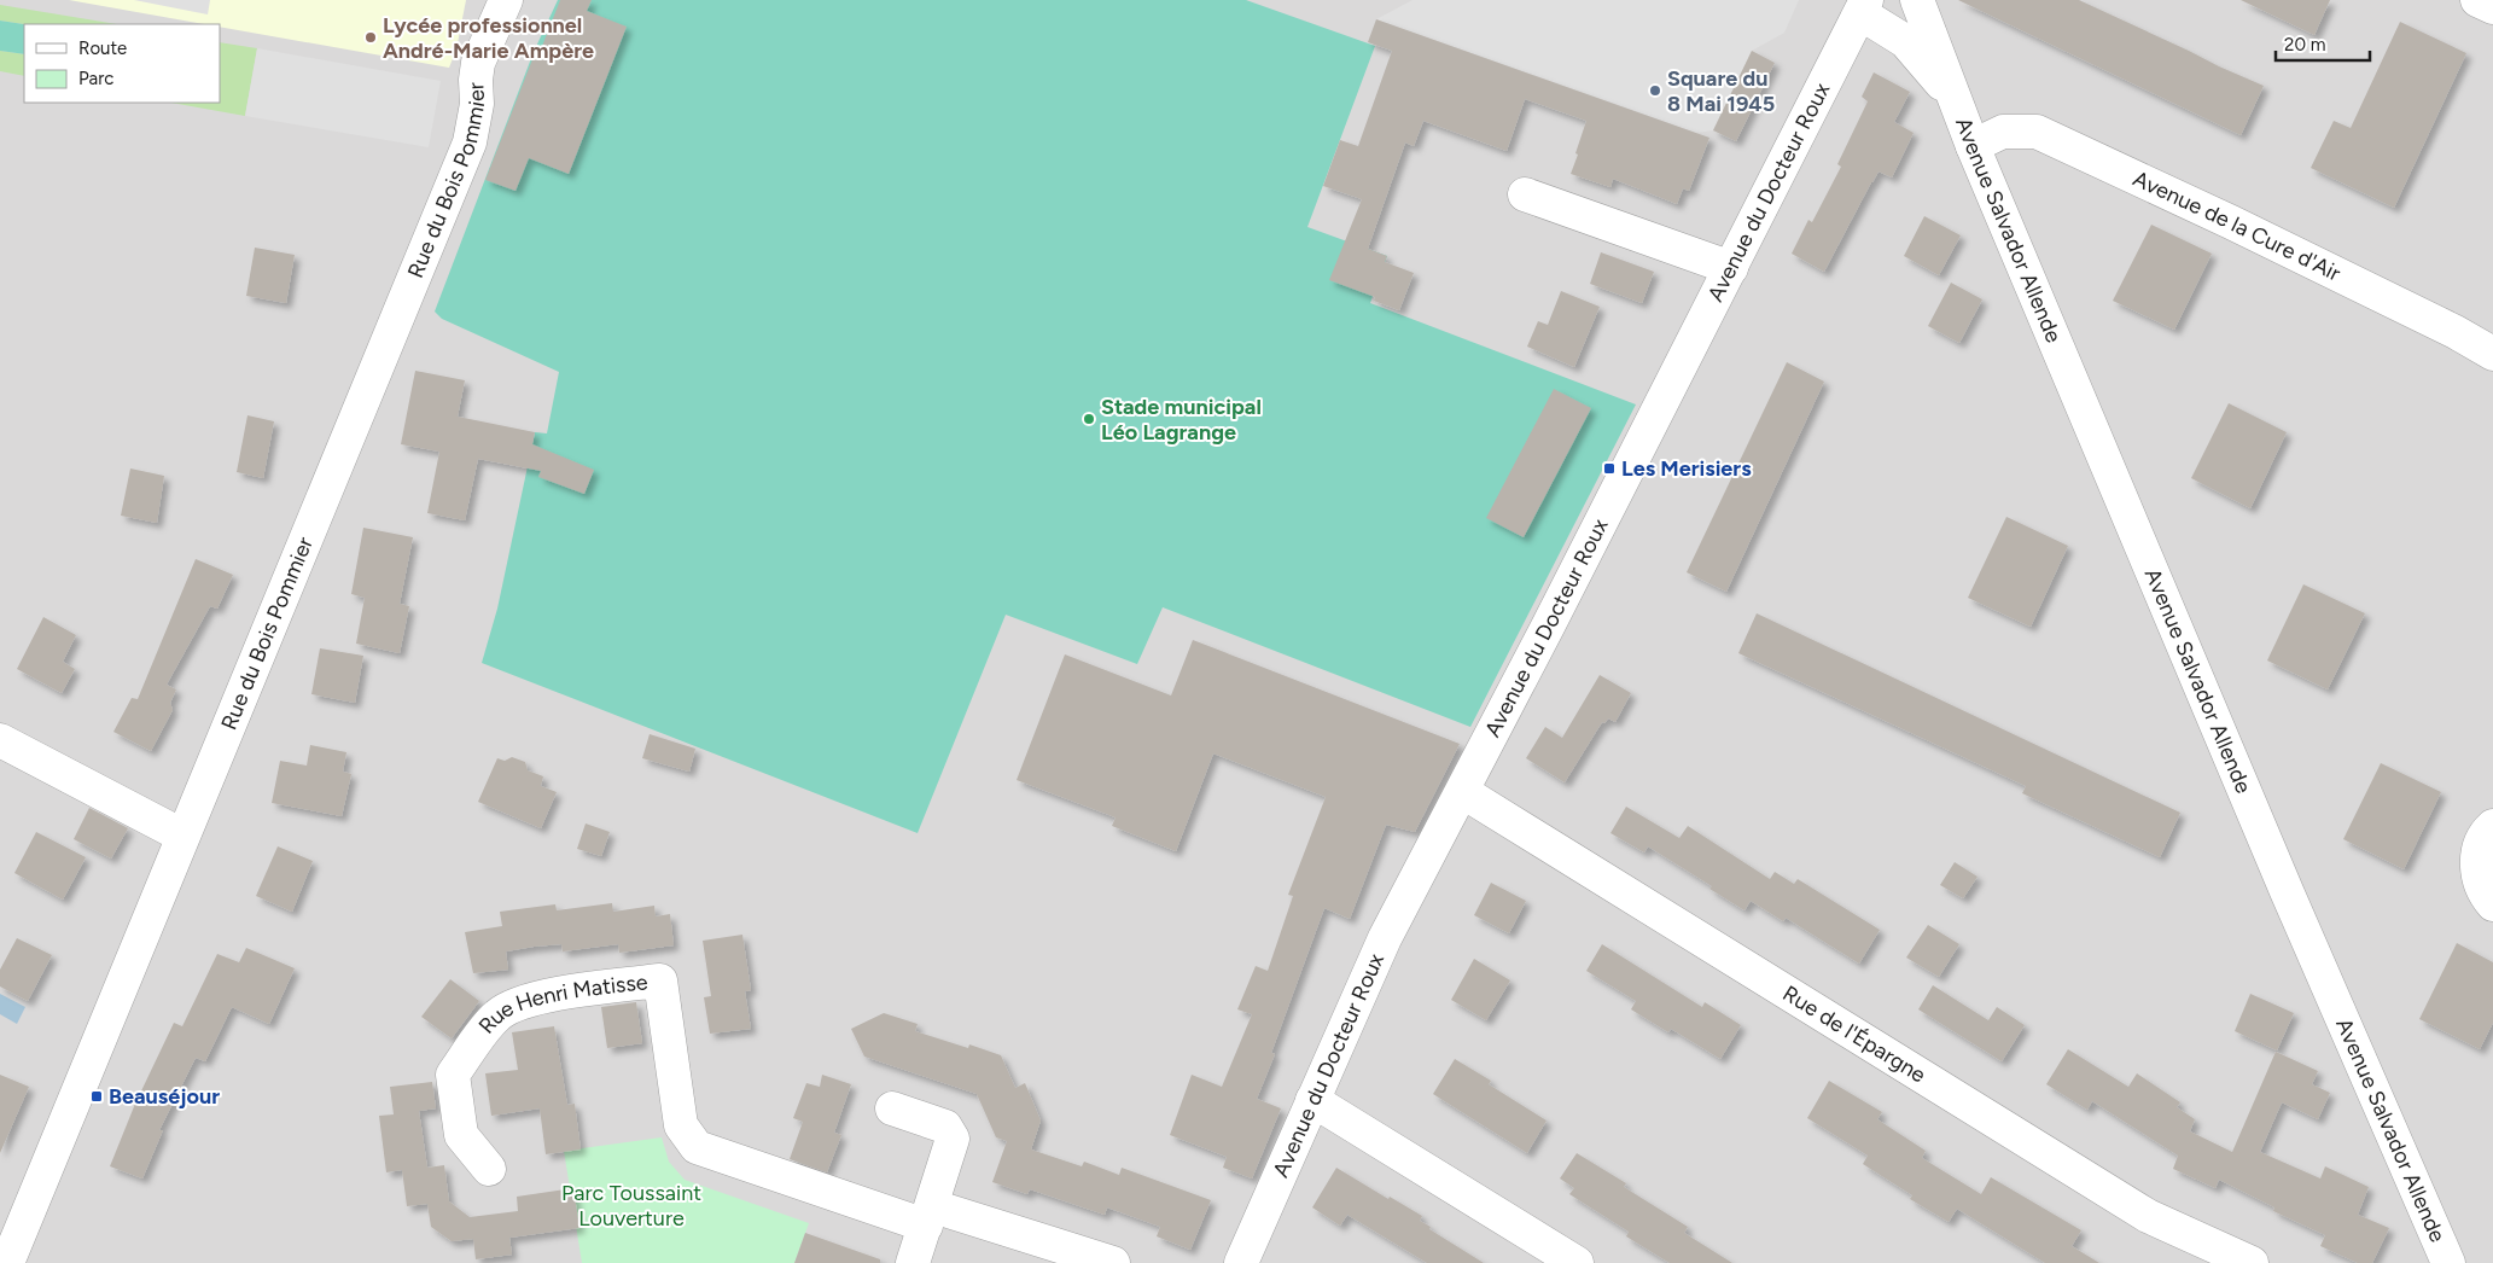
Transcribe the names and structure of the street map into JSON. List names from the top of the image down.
{
  "streets": {
    "street": [
      "Rue du Bois Pommier",
      "Avenue du Docteur Roux",
      "Avenue de la Cure d'Air",
      "Avenue Salvador Allende",
      "Rue Henri Matisse",
      "Rue de l'Épargne"
    ]
  },
  "crossings": [
    ["Avenue du Docteur Roux", "Avenue Salvador Allende"],
    ["Avenue du Docteur Roux", "Rue de l'Épargne"],
    ["Avenue de la Cure d'Air", "Avenue Salvador Allende"]
  ],
  "parks": ["Parc Toussaint Louverture"],
  "places": {
    "other": ["Lycée professionnel André-Marie Ampère", "Square du 8 Mai 1945", "Stade municipal Léo Lagrange"],
    "transit": ["Les Merisiers", "Beauséjour"]
  },
  "legend": ["Route", "Parc"],
  "scale_bar": "20 m"
}
